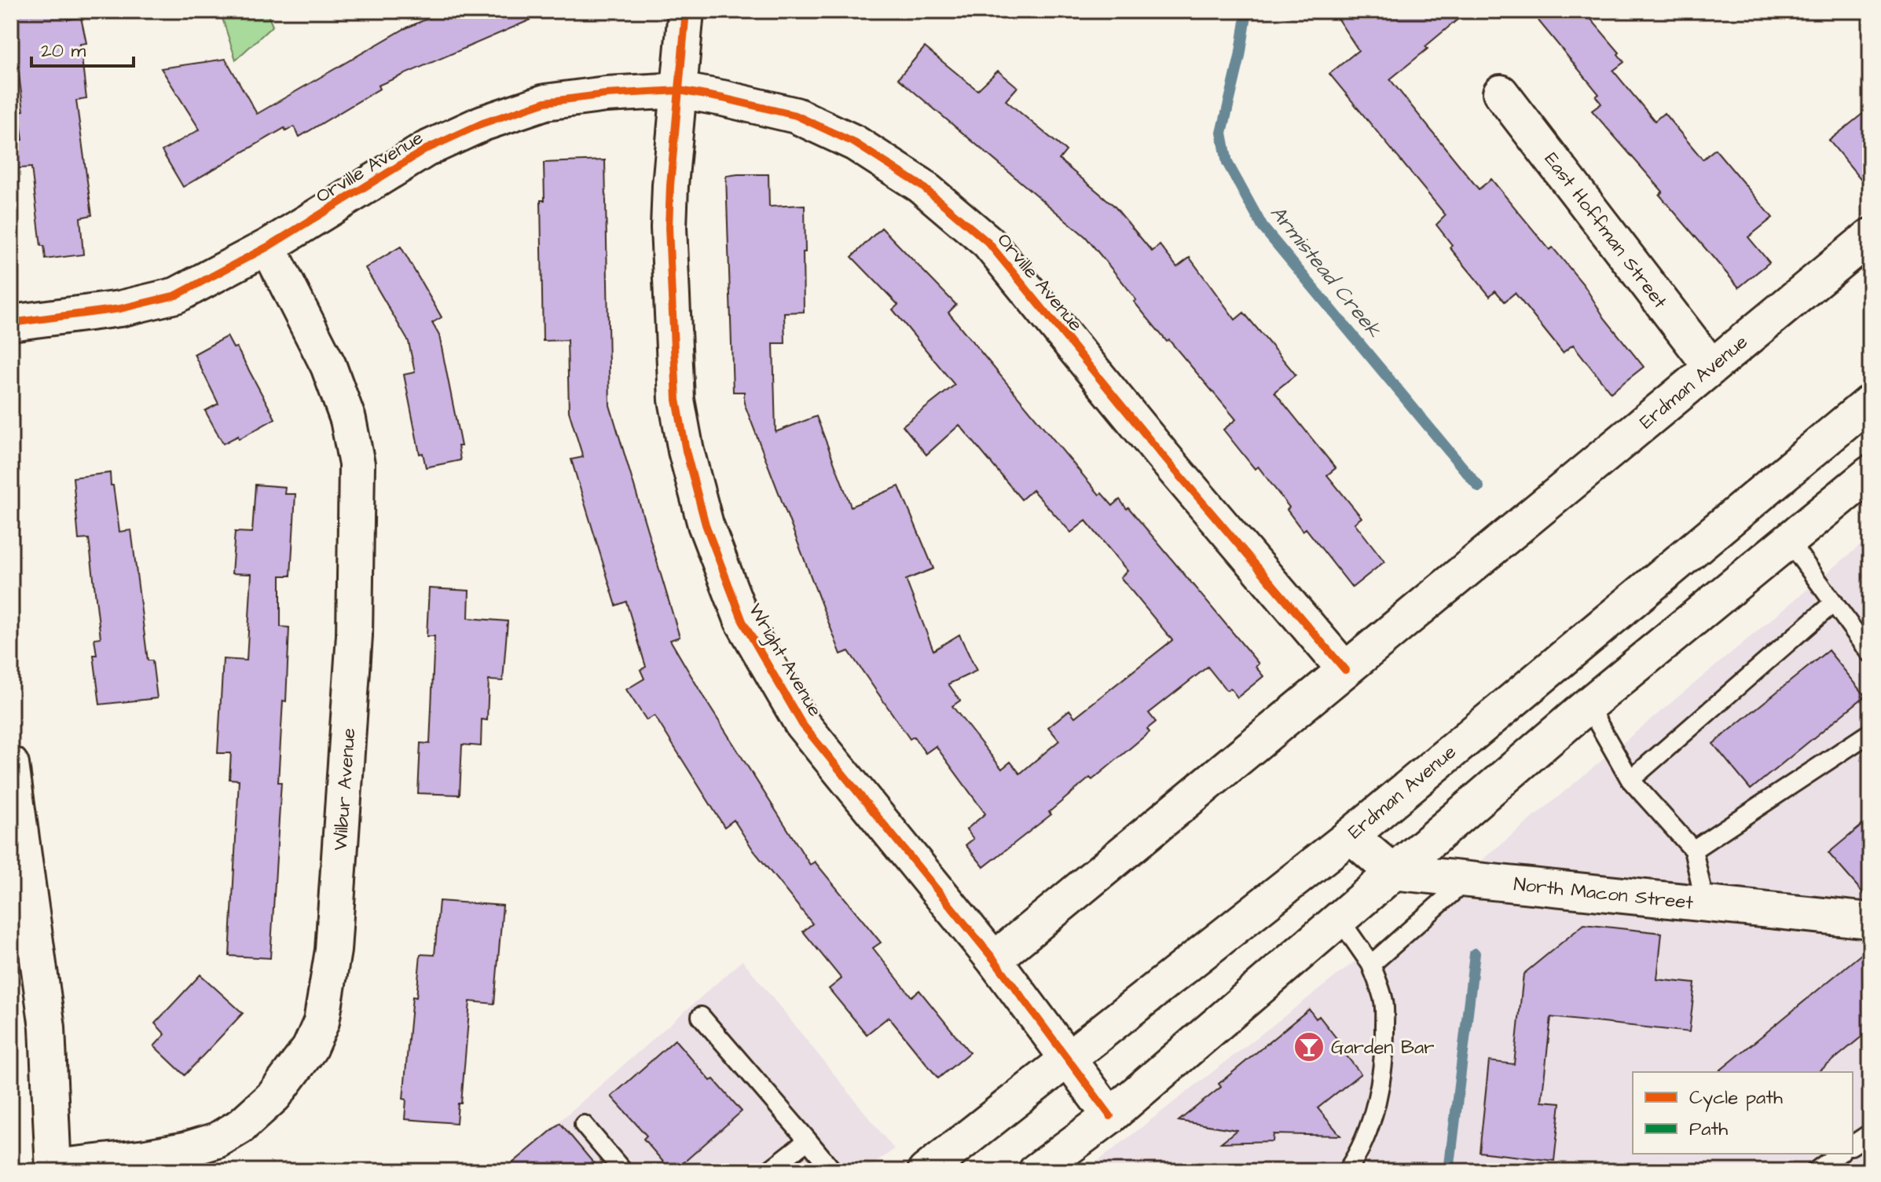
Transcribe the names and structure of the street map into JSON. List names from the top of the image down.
{
  "streets": {
    "street": [
      "Orville Avenue",
      "East Hoffman Street",
      "Erdman Avenue",
      "Wright Avenue",
      "Wilbur Avenue",
      "North Macon Street"
    ]
  },
  "crossings": [
    ["Orville Avenue", "Erdman Avenue"],
    ["Orville Avenue", "Wright Avenue"],
    ["Orville Avenue", "Wilbur Avenue"],
    ["East Hoffman Street", "Erdman Avenue"],
    ["Erdman Avenue", "Wright Avenue"]
  ],
  "water": ["Armistead Creek"],
  "places": {
    "bar": ["Garden Bar"]
  },
  "legend": ["Cycle path", "Path"],
  "scale_bar": "20 m"
}
